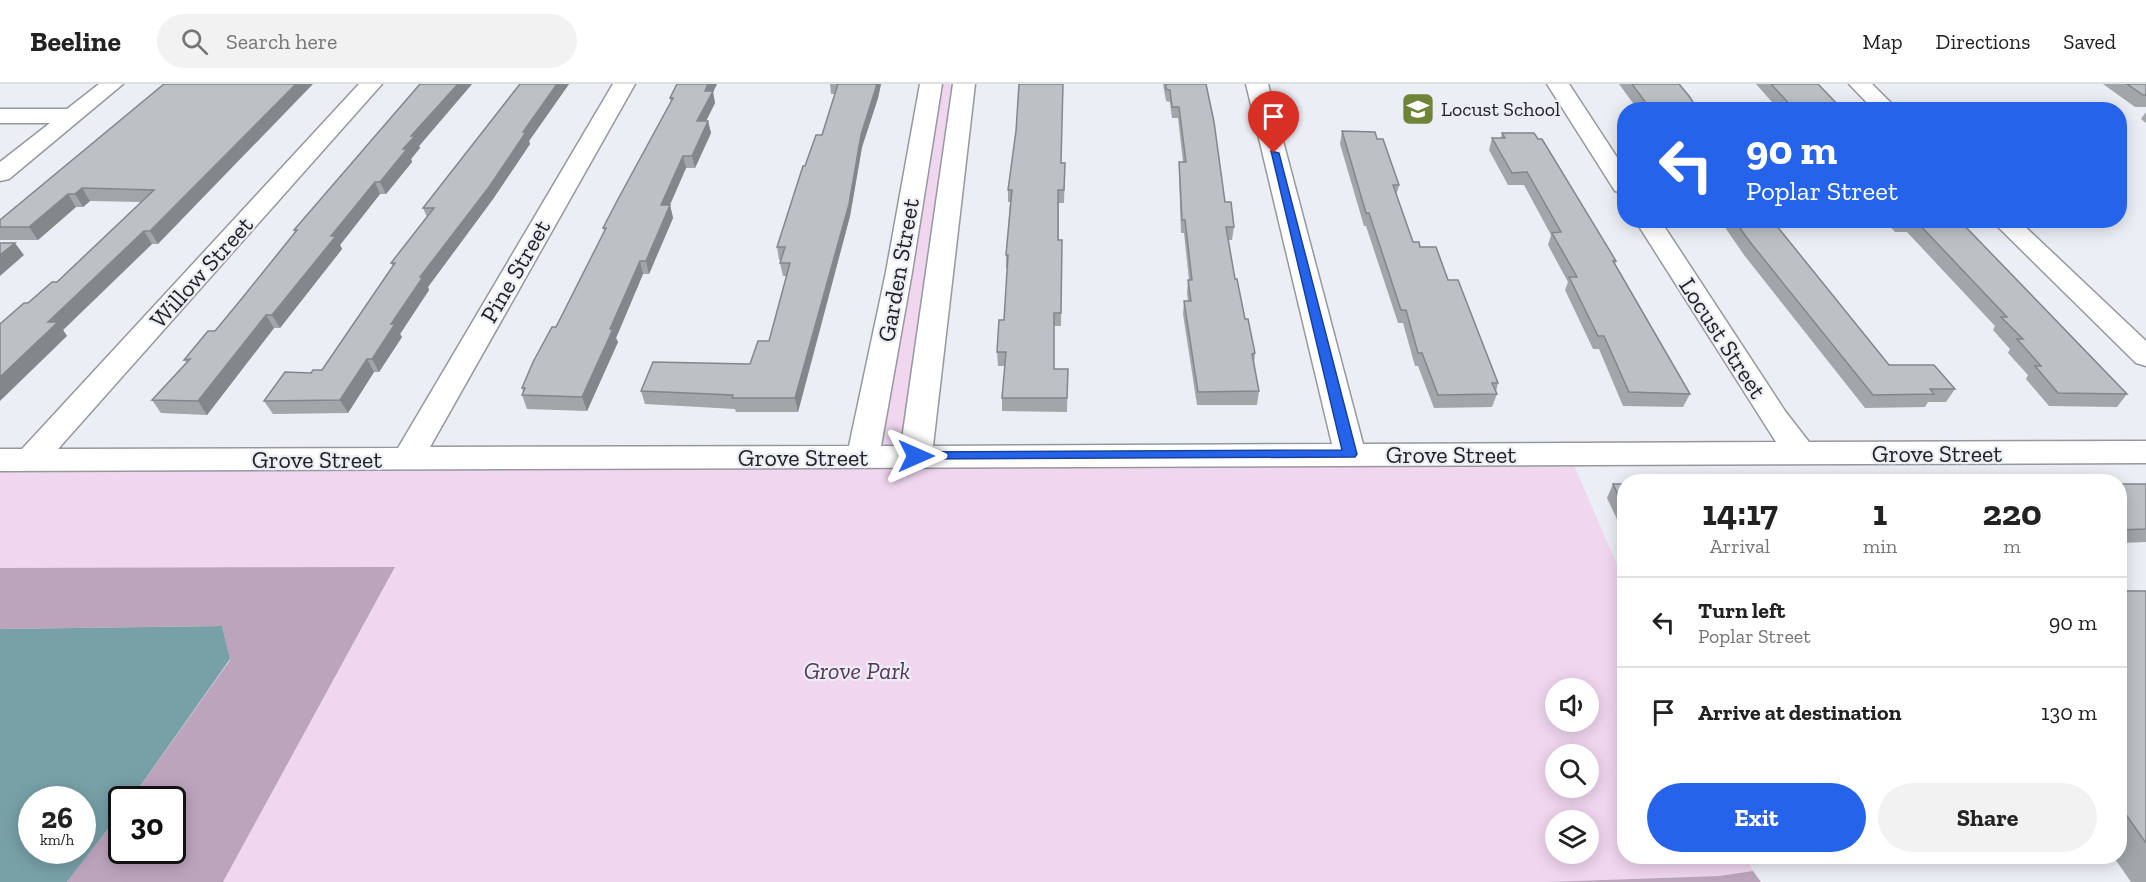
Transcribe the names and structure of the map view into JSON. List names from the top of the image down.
{
  "streets": {
    "street": [
      "Garden Street",
      "Pine Street",
      "Willow Street",
      "Locust Street",
      "Grove Street"
    ]
  },
  "crossings": [
    ["Garden Street", "Grove Street"],
    ["Pine Street", "Grove Street"],
    ["Willow Street", "Grove Street"],
    ["Locust Street", "Grove Street"]
  ],
  "parks": ["Grove Park"],
  "places": {
    "school or university": ["Locust School"]
  },
  "page": {
    "header": "Beeline",
    "search": "Search here",
    "nav": ["Map", "Directions", "Saved"],
    "turn": ["90 m", "Poplar Street"],
    "eta": [
      "14:17",
      "Arrival",
      "1",
      "min",
      "220",
      "m"
    ],
    "list": [
      {
        "name": "Turn left",
        "note": "Poplar Street",
        "value": "90 m"
      },
      {
        "name": "Arrive at destination",
        "value": "130 m"
      }
    ],
    "buttons": ["Exit", "Share"],
    "speed": "26 km/h",
    "limit": "30"
  }
}
